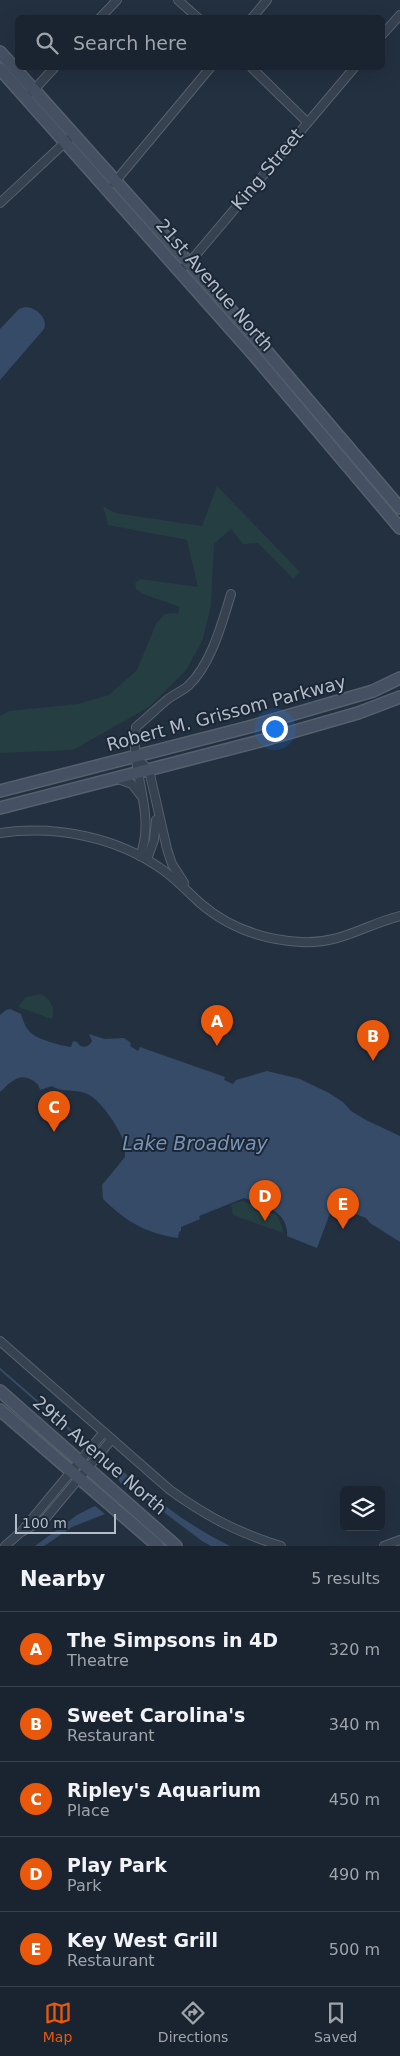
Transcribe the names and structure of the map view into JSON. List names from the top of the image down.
{
  "streets": {
    "main road": ["21st Avenue North", "Robert M. Grissom Parkway", "29th Avenue North"],
    "street": ["King Street"]
  },
  "crossings": [
    ["King Street", "21st Avenue North"]
  ],
  "water": ["Lake Broadway"],
  "scale_bar": "100 m",
  "page": {
    "search": "Search here",
    "pins": [
      "A",
      "B",
      "C",
      "D",
      "E"
    ],
    "scale": "100 m",
    "heading": ["Nearby", "5 results"],
    "list": [
      {
        "mark": "A",
        "name": "The Simpsons in 4D",
        "note": "Theatre",
        "value": "320 m"
      },
      {
        "mark": "B",
        "name": "Sweet Carolina's",
        "note": "Restaurant",
        "value": "340 m"
      },
      {
        "mark": "C",
        "name": "Ripley's Aquarium",
        "note": "Place",
        "value": "450 m"
      },
      {
        "mark": "D",
        "name": "Play Park",
        "note": "Park",
        "value": "490 m"
      },
      {
        "mark": "E",
        "name": "Key West Grill",
        "note": "Restaurant",
        "value": "500 m"
      }
    ],
    "nav": ["Map", "Directions", "Saved"]
  }
}
